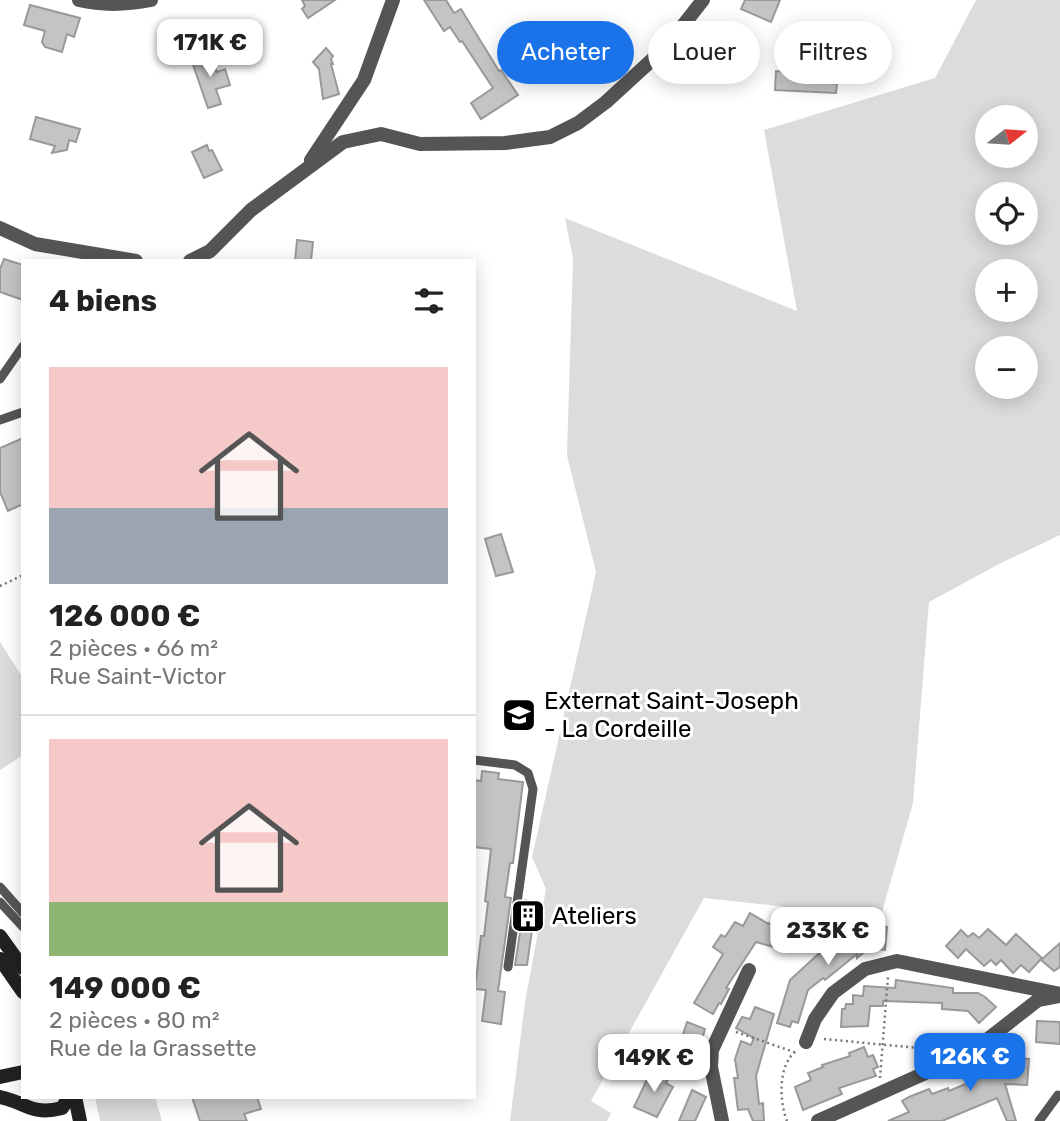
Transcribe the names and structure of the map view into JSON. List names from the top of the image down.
{
  "places": {
    "school or university": ["Externat Saint-Joseph - La Cordeille"],
    "building": ["Ateliers"]
  },
  "north": "right",
  "page": {
    "price": [
      "171K €",
      "233K €",
      "126K €",
      "149K €"
    ],
    "chip": ["Acheter", "Louer", "Filtres"],
    "map_buttons": ["+", "−"],
    "heading": "4 biens",
    "list": [
      {
        "name": "126 000 €",
        "note": "2 pièces · 66 m² · Rue Saint-Victor"
      },
      {
        "name": "149 000 €",
        "note": "2 pièces · 80 m² · Rue de la Grassette"
      }
    ]
  }
}
